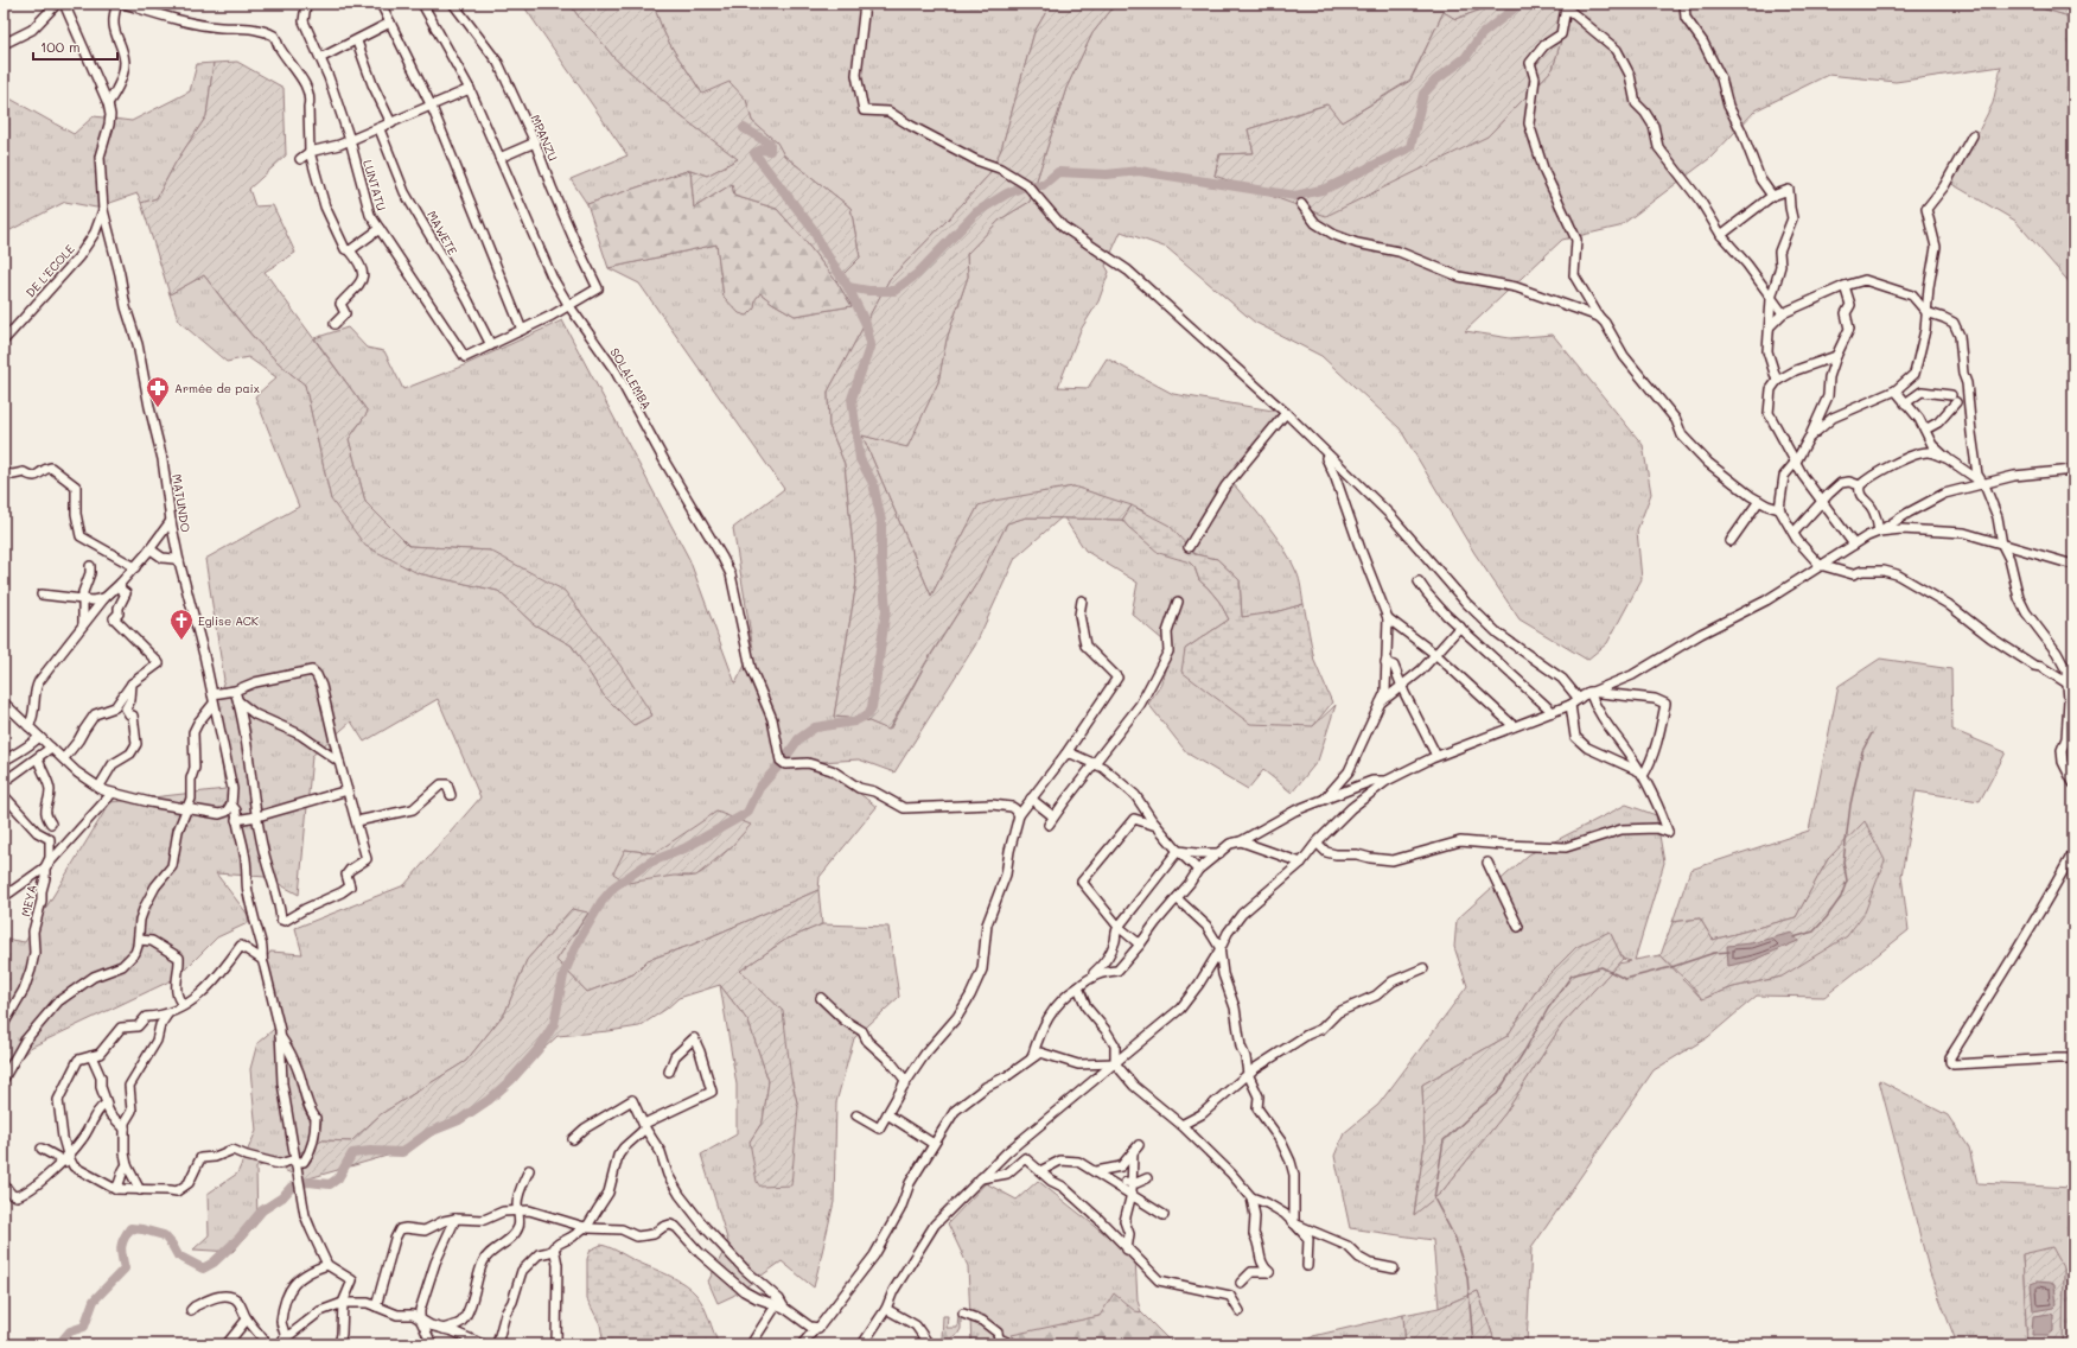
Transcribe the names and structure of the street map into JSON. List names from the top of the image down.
{
  "streets": {
    "street": [
      "MPANZU",
      "LUNTATU",
      "MAWETE",
      "DE L'ECOLE",
      "SOLALEMBA",
      "MATUNDO",
      "MEYA"
    ]
  },
  "crossings": [
    ["MPANZU", "SOLALEMBA"],
    ["LUNTATU", "MAWETE"],
    ["DE L'ECOLE", "MATUNDO"]
  ],
  "places": {
    "pharmacy": ["Armée de paix"],
    "church": ["Eglise ACK"]
  },
  "scale_bar": "100 m"
}
